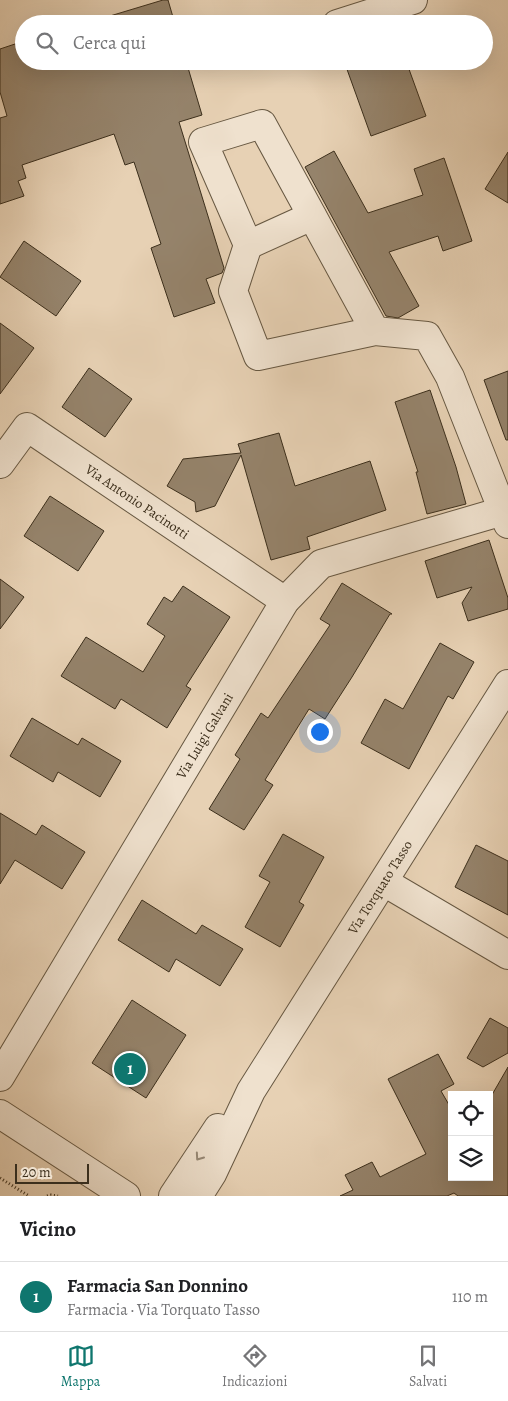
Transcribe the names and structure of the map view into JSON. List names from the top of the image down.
{
  "streets": {
    "street": ["Via Antonio Pacinotti", "Via Luigi Galvani", "Via Torquato Tasso"]
  },
  "crossings": [
    ["Via Antonio Pacinotti", "Via Luigi Galvani"]
  ],
  "scale_bar": "20 m",
  "page": {
    "search": "Cerca qui",
    "pins": "1",
    "scale": "20 m",
    "heading": "Vicino",
    "list": [
      {
        "mark": "1",
        "name": "Farmacia San Donnino",
        "note": "Farmacia · Via Torquato Tasso",
        "value": "110 m"
      }
    ],
    "nav": ["Mappa", "Indicazioni", "Salvati"]
  }
}
